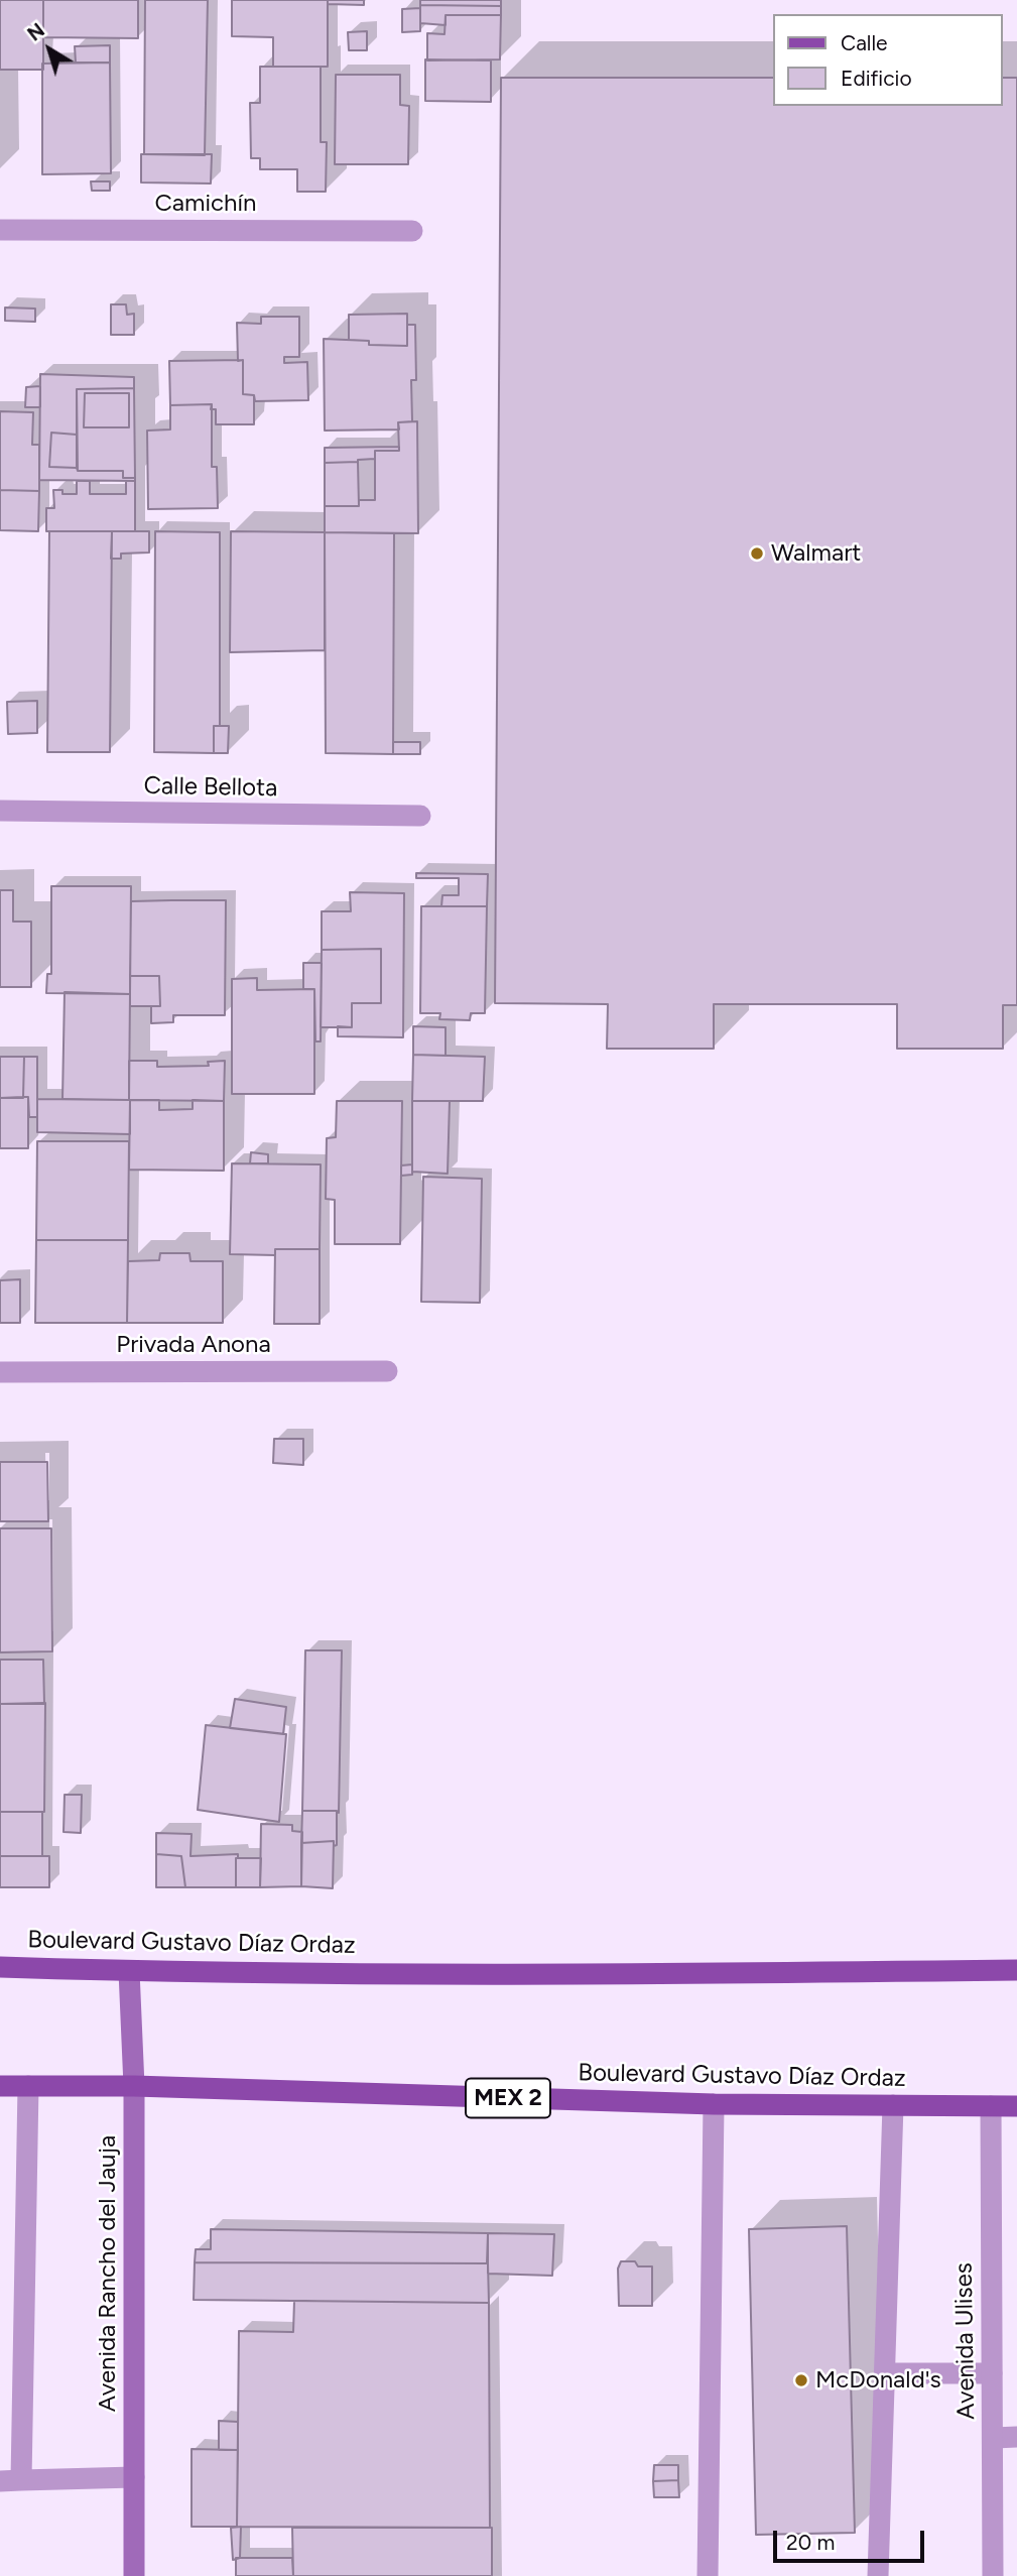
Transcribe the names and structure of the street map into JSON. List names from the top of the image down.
{
  "streets": {
    "main road": ["Boulevard Gustavo Díaz Ordaz", "MEX 2"],
    "street": [
      "Camichín",
      "Calle Bellota",
      "Privada Anona",
      "Avenida Rancho del Jauja",
      "Avenida Ulises"
    ]
  },
  "crossings": [
    ["Boulevard Gustavo Díaz Ordaz", "Avenida Rancho del Jauja"],
    ["Boulevard Gustavo Díaz Ordaz", "Avenida Ulises"]
  ],
  "places": ["Walmart", "McDonald's"],
  "legend": ["Calle", "Edificio"],
  "scale_bar": "20 m",
  "north": "top left"
}
